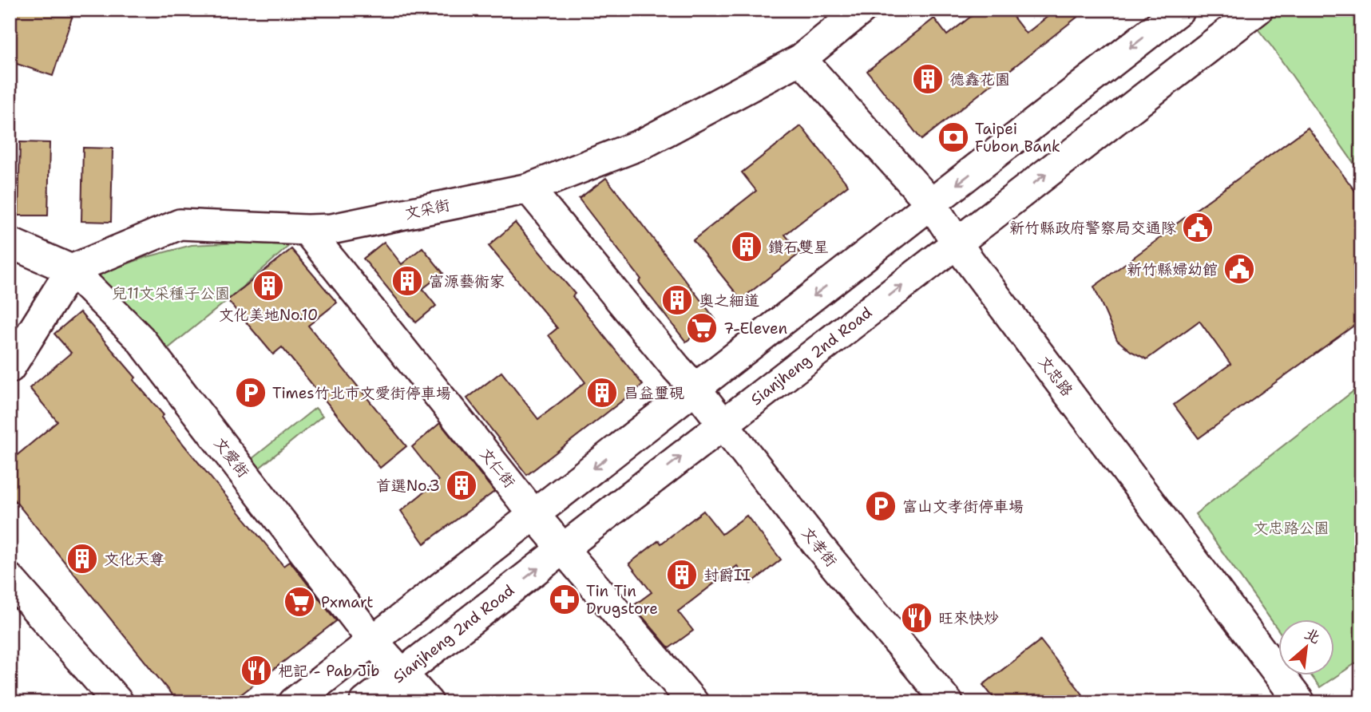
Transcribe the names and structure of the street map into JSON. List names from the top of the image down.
{
  "streets": {
    "street": [
      "文采街",
      "Sianjheng 2nd Road",
      "文忠路",
      "文愛街",
      "文仁街",
      "文孝街"
    ]
  },
  "crossings": [
    ["文采街", "文忠路"],
    ["文采街", "文愛街"],
    ["文采街", "文仁街"],
    ["文采街", "文孝街"],
    ["Sianjheng 2nd Road", "文忠路"],
    ["Sianjheng 2nd Road", "文愛街"],
    ["Sianjheng 2nd Road", "文仁街"],
    ["Sianjheng 2nd Road", "文孝街"]
  ],
  "parks": ["兒11文采種子公園", "文忠路公園"],
  "places": {
    "building": [
      "德鑫花園",
      "鑽石雙星",
      "富源藝術家",
      "文化美地No.10",
      "奧之細道",
      "昌益璽硯",
      "首選No.3",
      "文化天尊",
      "封爵II"
    ],
    "bank": ["Taipei Fubon Bank"],
    "public building": ["新竹縣政府警察局交通隊", "新竹縣婦幼館"],
    "supermarket": ["7-Eleven", "Pxmart"],
    "parking": ["Times竹北市文愛街停車場", "富山文孝街停車場"],
    "pharmacy": ["Tin Tin Drugstore"],
    "restaurant": ["旺來快炒", "杷記 - Pab Jib"]
  },
  "north": "top right"
}
